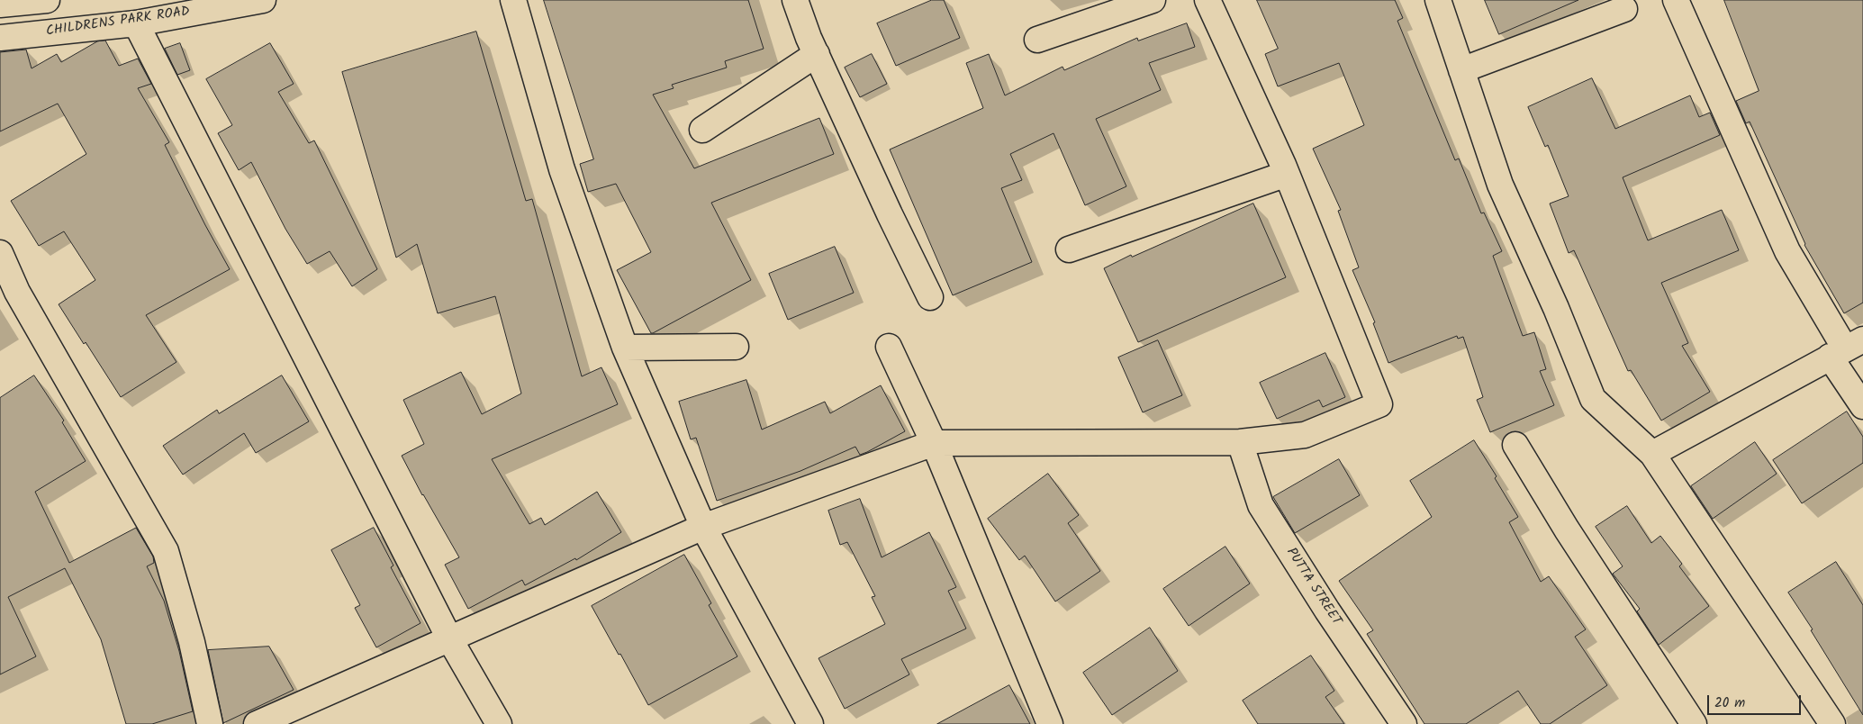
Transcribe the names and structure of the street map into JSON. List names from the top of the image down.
{
  "streets": {
    "street": ["CHILDRENS PARK ROAD", "PUTTA STREET"]
  },
  "scale_bar": "20 m"
}
